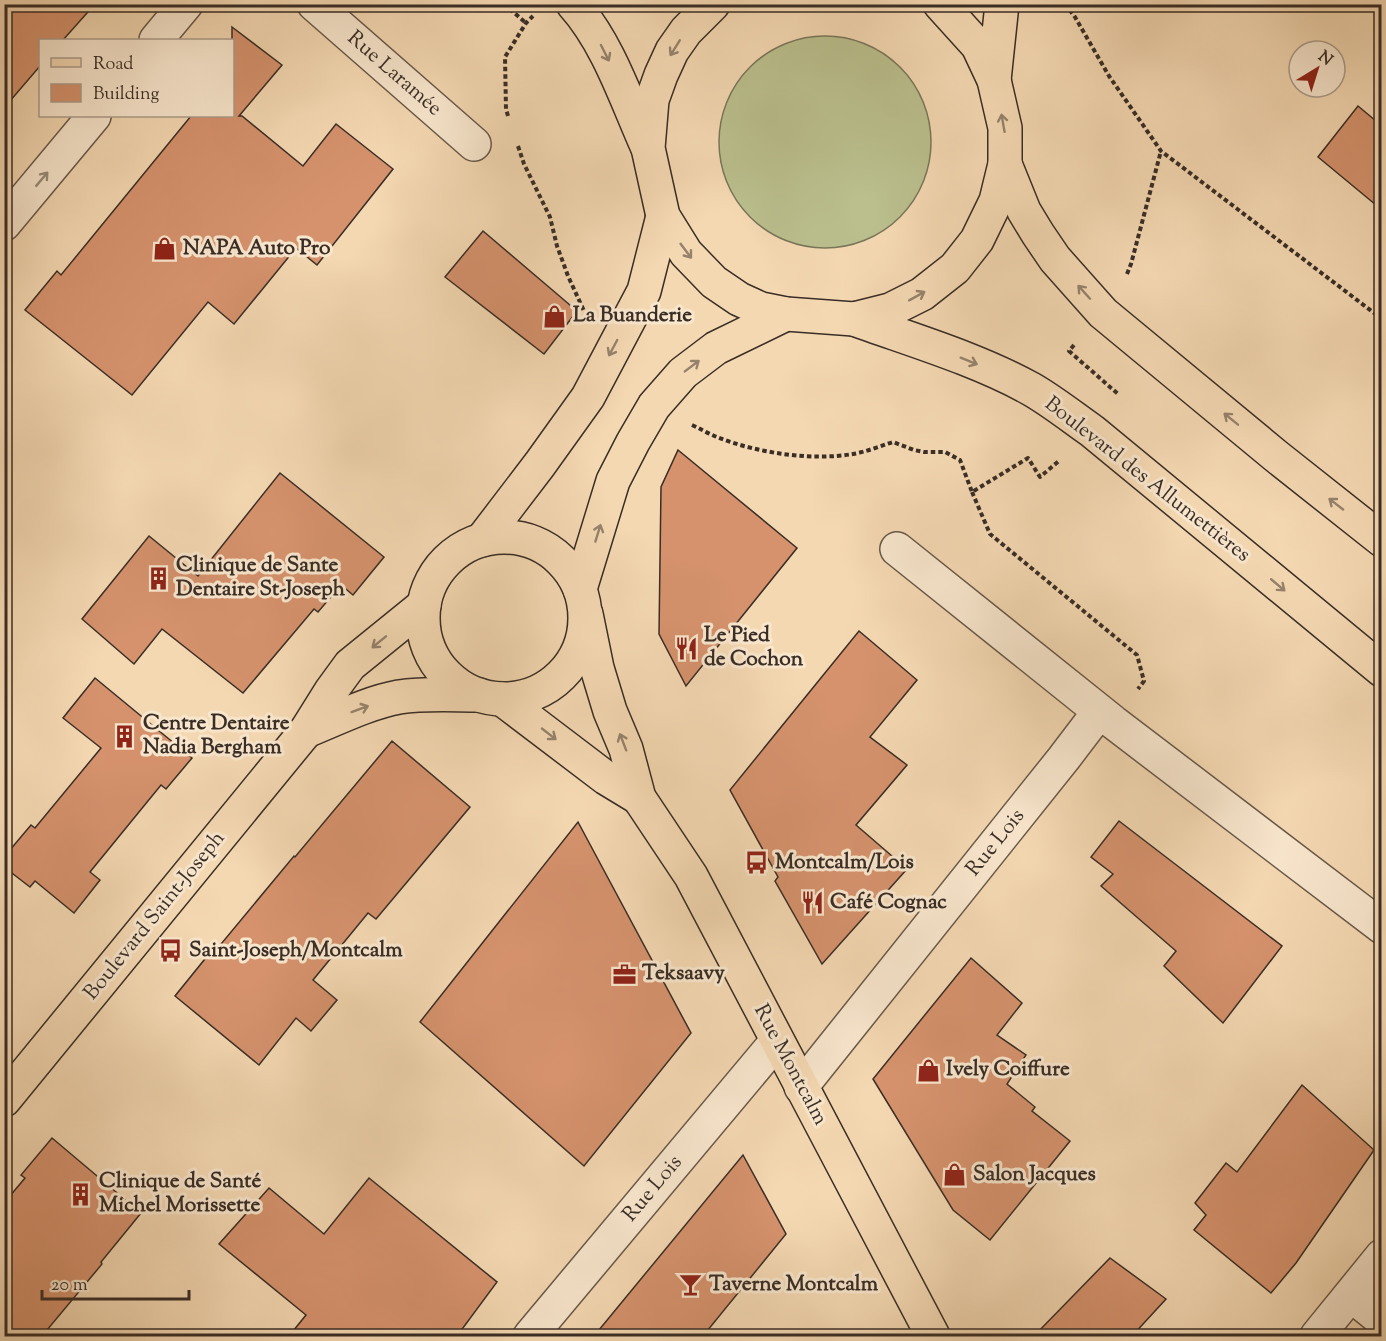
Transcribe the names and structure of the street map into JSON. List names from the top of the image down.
{
  "streets": {
    "main road": ["Boulevard des Allumettières", "Boulevard Saint-Joseph", "Rue Montcalm"],
    "street": ["Rue Laramée", "Rue Lois"]
  },
  "crossings": [
    ["Rue Lois", "Rue Montcalm"],
    ["Boulevard Saint-Joseph", "Rue Montcalm"]
  ],
  "places": {
    "shop": [
      "NAPA Auto Pro",
      "La Buanderie",
      "Ively Coiffure",
      "Salon Jacques"
    ],
    "building": ["Clinique de Sante Dentaire St-Joseph", "Centre Dentaire Nadia Bergham", "Clinique de Santé Michel Morissette"],
    "restaurant": ["Le Pied de Cochon", "Café Cognac"],
    "bus stop": ["Montcalm/Lois", "Saint-Joseph/Montcalm"],
    "office": ["Teksaavy"],
    "bar": ["Taverne Montcalm"]
  },
  "legend": ["Road", "Building"],
  "scale_bar": "20 m",
  "north": "top right"
}
